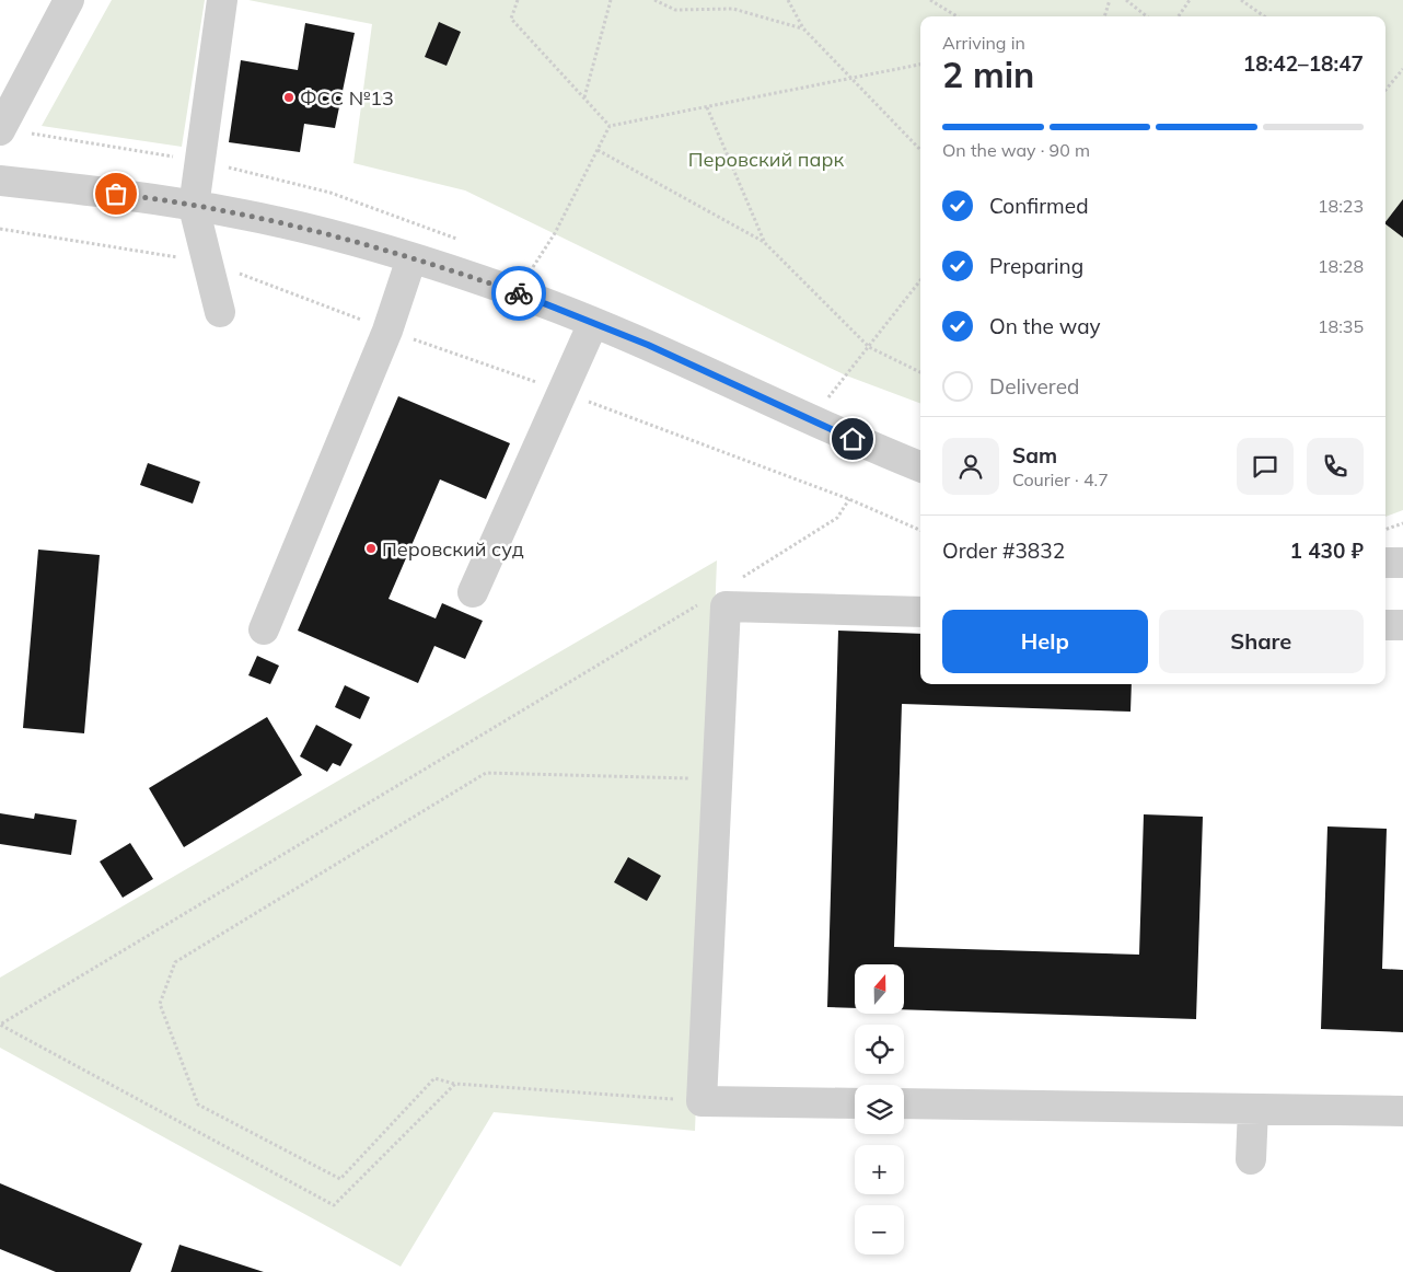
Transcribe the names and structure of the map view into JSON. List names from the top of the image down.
{
  "parks": ["Перовский парк"],
  "places": ["ФСС №13", "Перовский суд"],
  "north": "top",
  "page": {
    "heading": ["2 min", "Arriving in", "18:42–18:47"],
    "panel": [
      "Sam",
      "Courier · 4.7",
      "Order #3832",
      "1 430 ₽"
    ],
    "bar": "On the way · 90 m",
    "list": [
      ["Confirmed", "18:23"],
      ["Preparing", "18:28"],
      ["On the way", "18:35"],
      "Delivered"
    ],
    "buttons": ["Help", "Share"],
    "map_buttons": ["+", "−"]
  }
}
